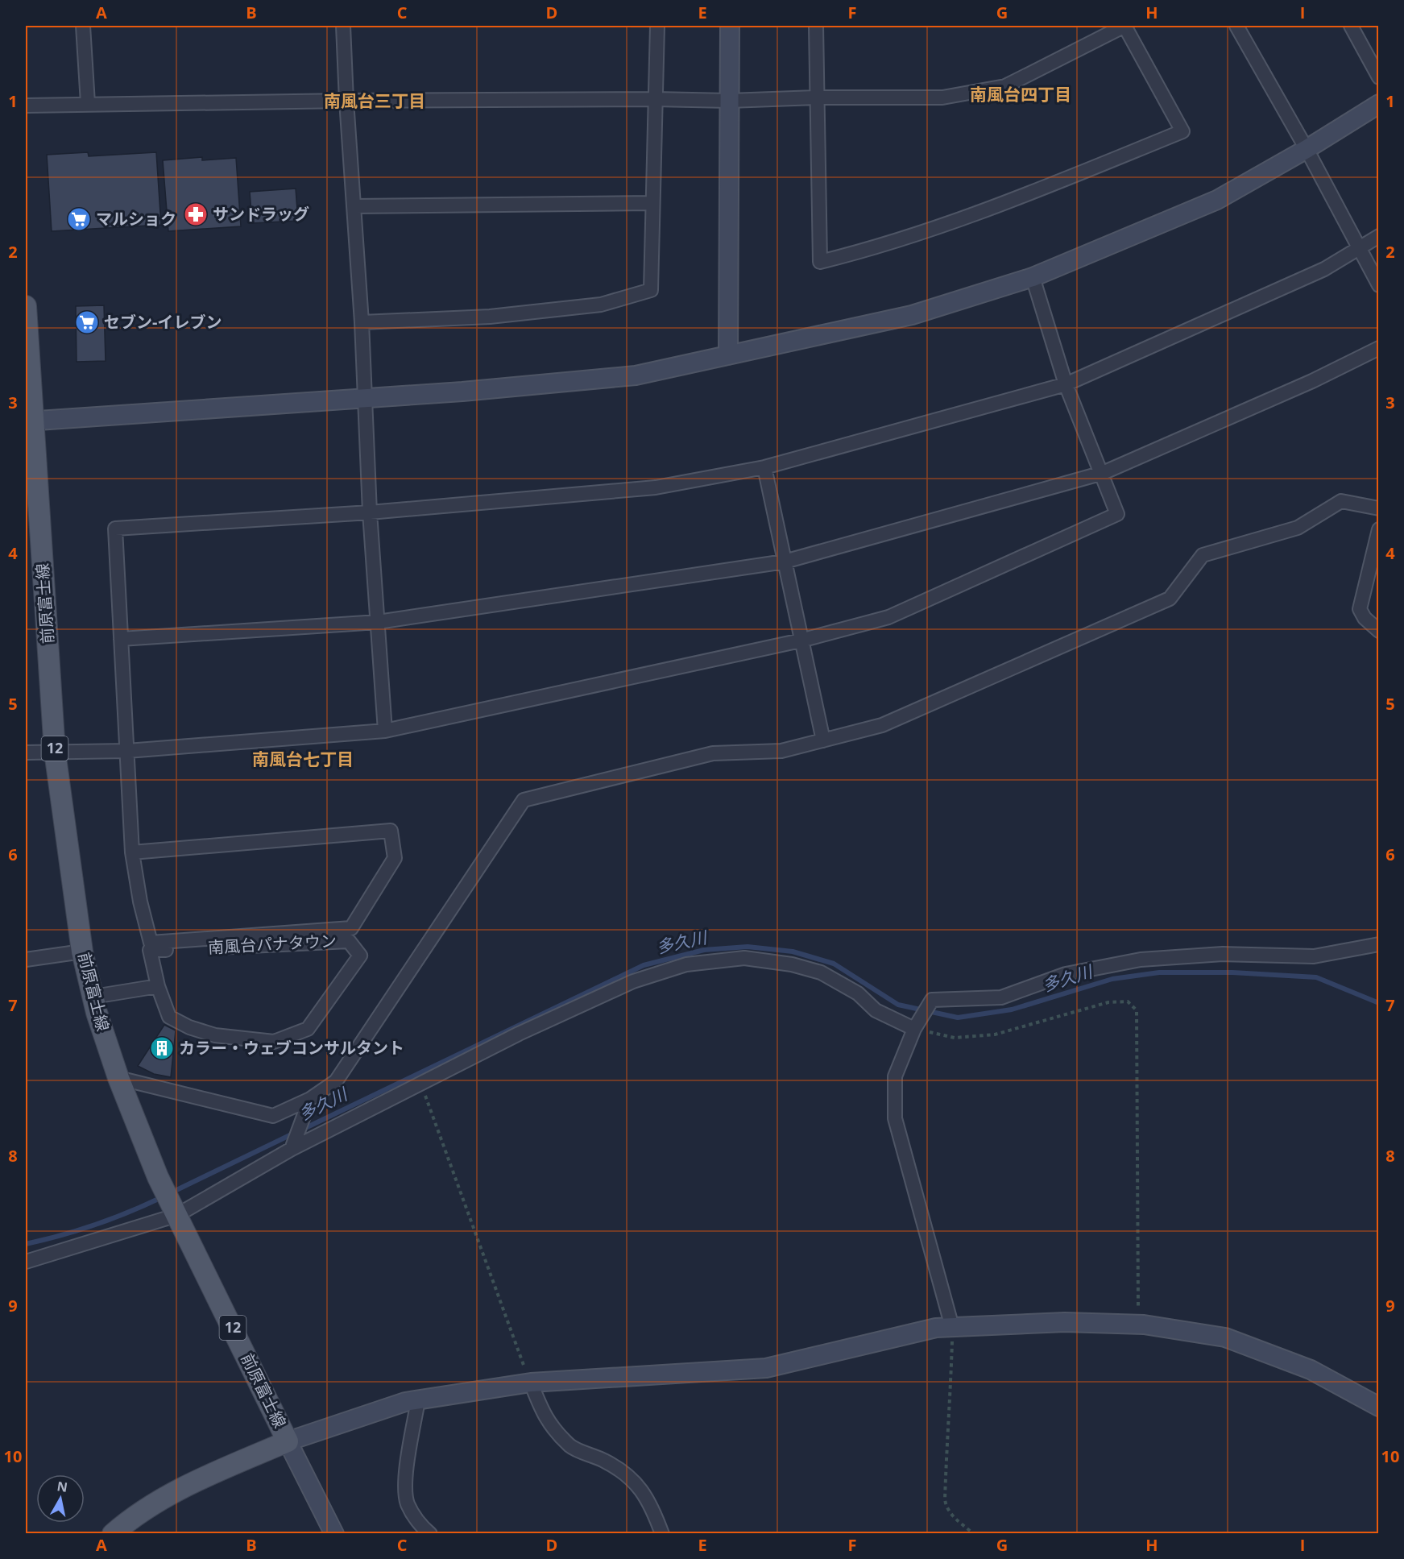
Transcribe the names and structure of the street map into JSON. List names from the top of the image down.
{
  "streets": {
    "main road": ["前原富士線", "12"],
    "street": ["南風台パナタウン"]
  },
  "districts": ["南風台四丁目", "南風台三丁目", "南風台七丁目"],
  "water": ["多久川"],
  "places": {
    "pharmacy": ["サンドラッグ"],
    "supermarket": ["マルショク", "セブン-イレブン"],
    "building": ["カラー・ウェブコンサルタント"]
  },
  "north": "top",
  "grid": {
    "columns": [
      "A",
      "B",
      "C",
      "D",
      "E",
      "F",
      "G",
      "H",
      "I"
    ],
    "rows": [
      "1",
      "2",
      "3",
      "4",
      "5",
      "6",
      "7",
      "8",
      "9",
      "10"
    ]
  }
}
